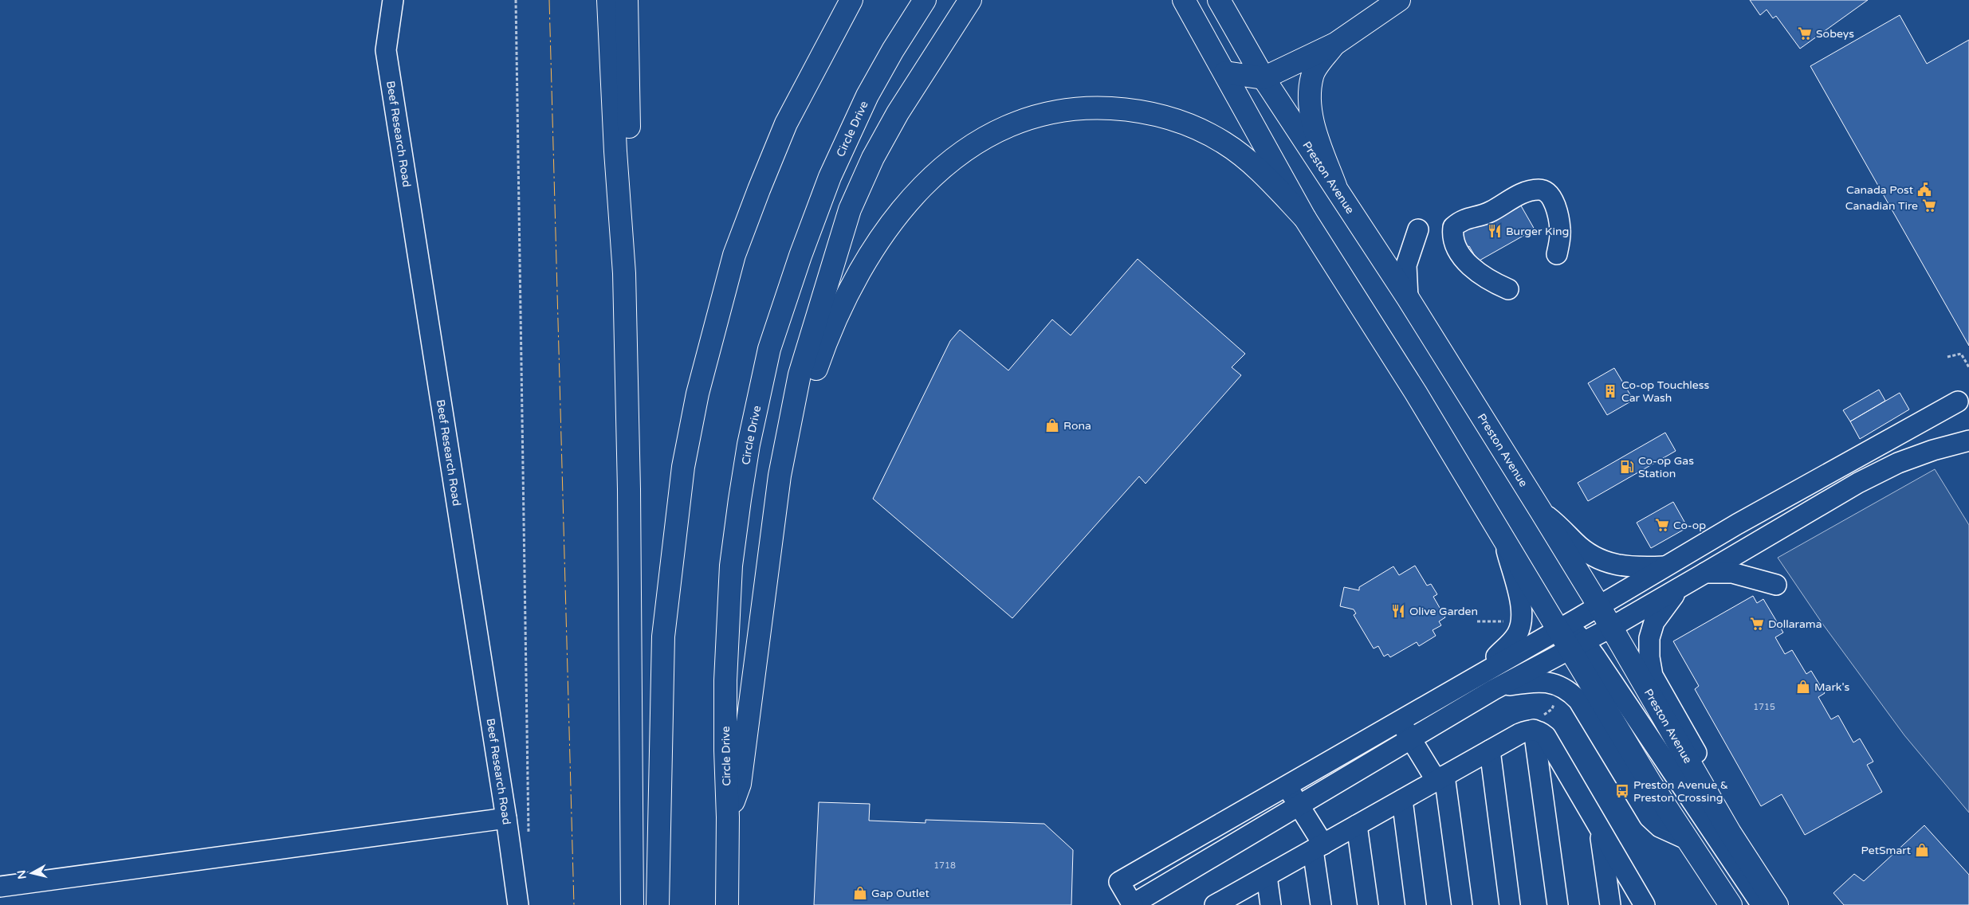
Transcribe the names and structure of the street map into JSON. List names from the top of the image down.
{
  "streets": {
    "main road": ["Circle Drive", "Preston Avenue"],
    "street": ["Beef Research Road"]
  },
  "places": {
    "supermarket": [
      "Sobeys",
      "Canadian Tire",
      "Co-op",
      "Dollarama"
    ],
    "public building": ["Canada Post"],
    "restaurant": ["Burger King", "Olive Garden"],
    "building": ["Co-op Touchless Car Wash"],
    "shop": [
      "Rona",
      "Mark's",
      "PetSmart",
      "Gap Outlet"
    ],
    "fuel station": ["Co-op Gas Station"],
    "bus stop": ["Preston Avenue & Preston Crossing"]
  },
  "house_numbers": ["1715", "1718"],
  "north": "left"
}
